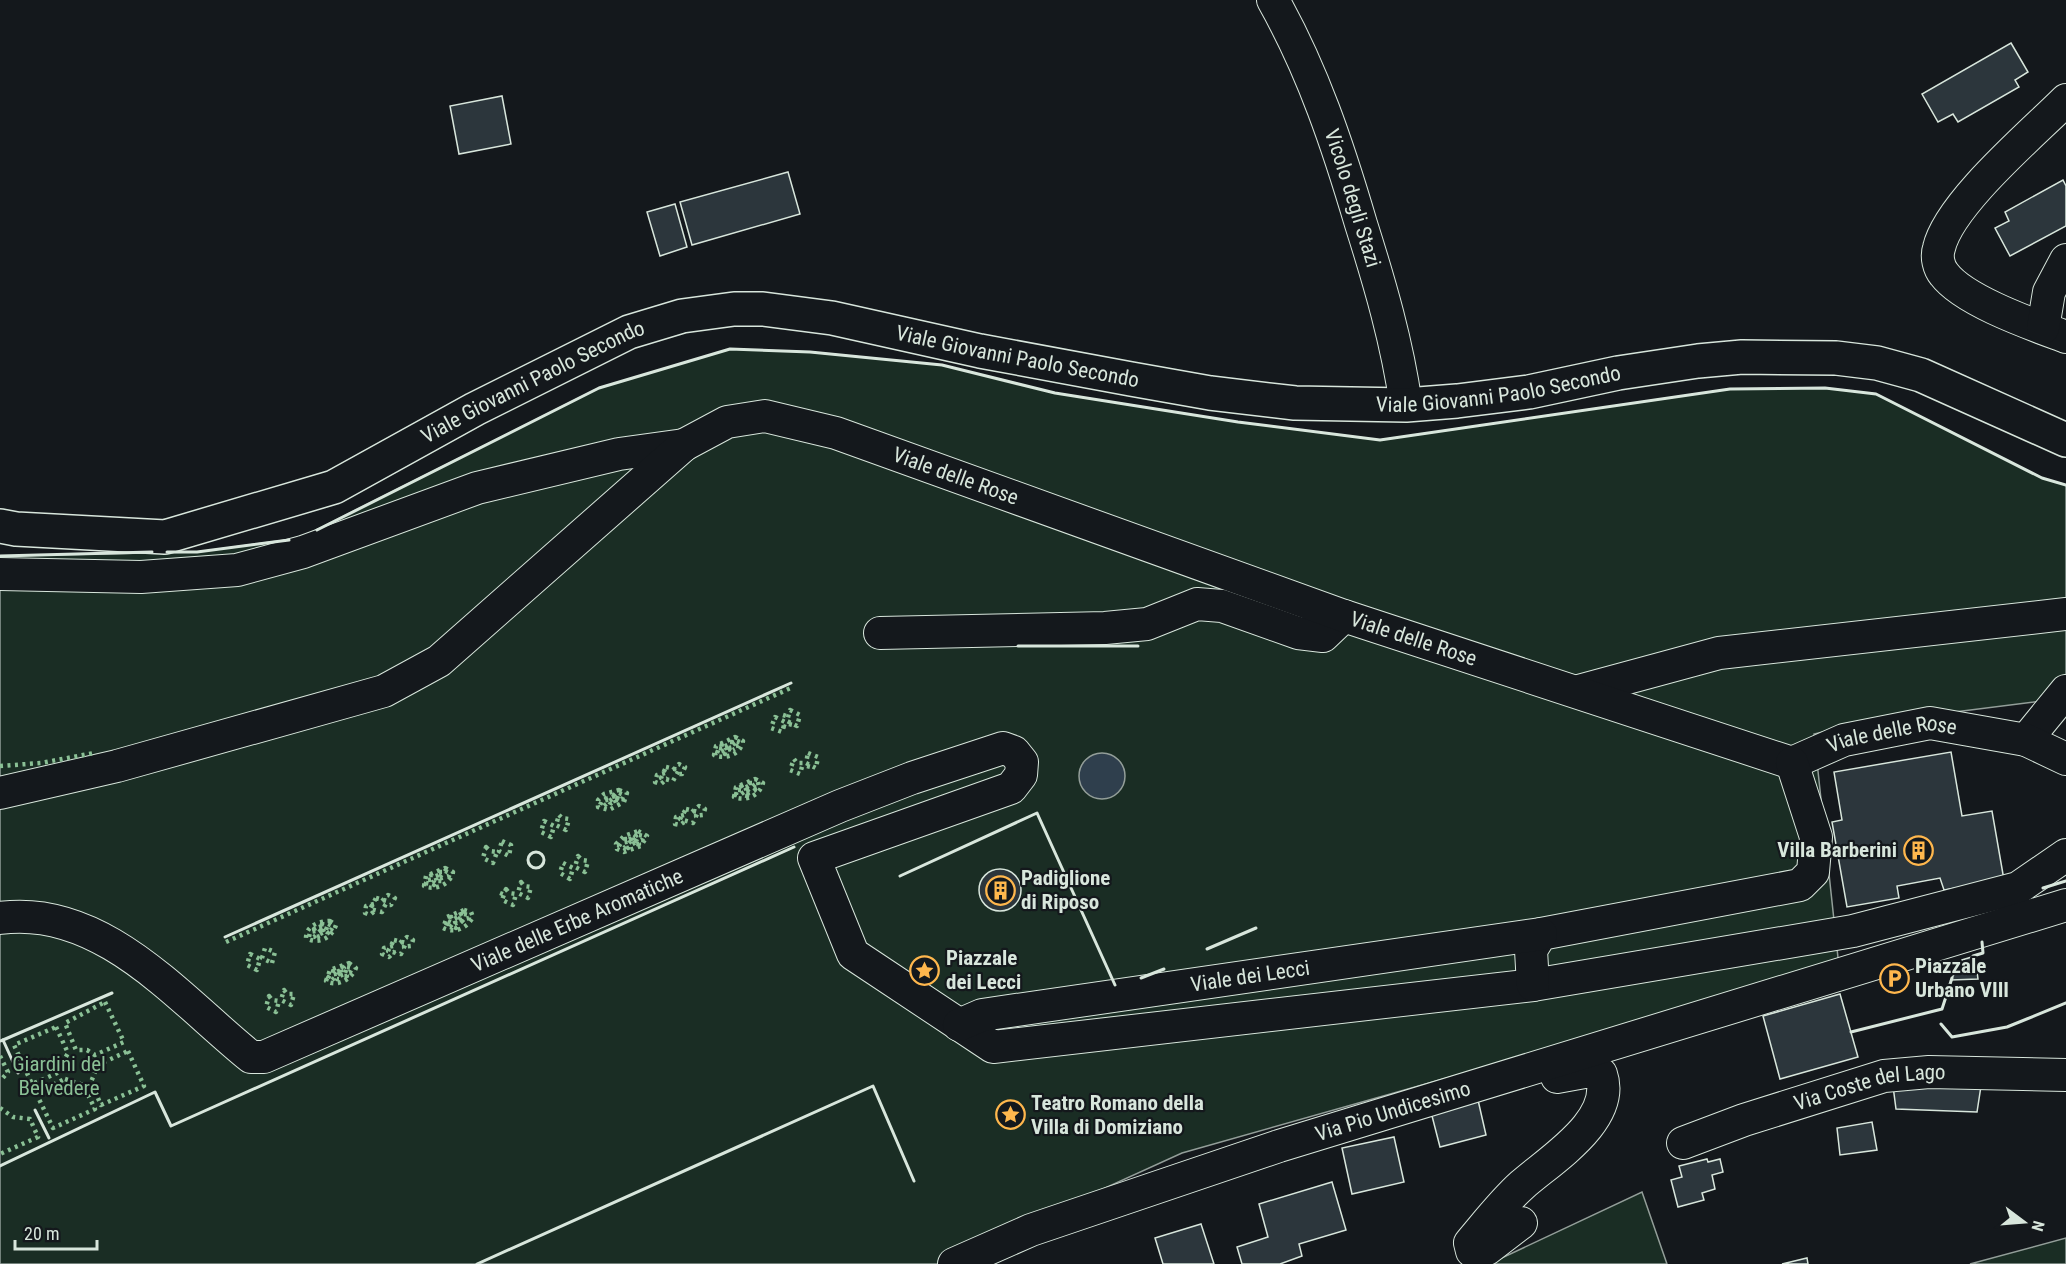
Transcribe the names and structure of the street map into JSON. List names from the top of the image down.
{
  "streets": {
    "main road": ["Viale Giovanni Paolo Secondo"],
    "street": [
      "Vicolo degli Stazi",
      "Viale delle Rose",
      "Viale delle Erbe Aromatiche",
      "Viale dei Lecci",
      "Via Coste del Lago",
      "Via Pio Undicesimo"
    ]
  },
  "crossings": [
    ["Vicolo degli Stazi", "Viale Giovanni Paolo Secondo"],
    ["Viale delle Rose", "Viale dei Lecci"],
    ["Viale delle Erbe Aromatiche", "Viale dei Lecci"]
  ],
  "parks": ["Giardini del Belvedere"],
  "places": {
    "building": ["Villa Barberini", "Padiglione di Riposo"],
    "place": ["Piazzale dei Lecci", "Teatro Romano della Villa di Domiziano"],
    "parking": ["Piazzale Urbano VIII"]
  },
  "scale_bar": "20 m",
  "north": "right"
}
